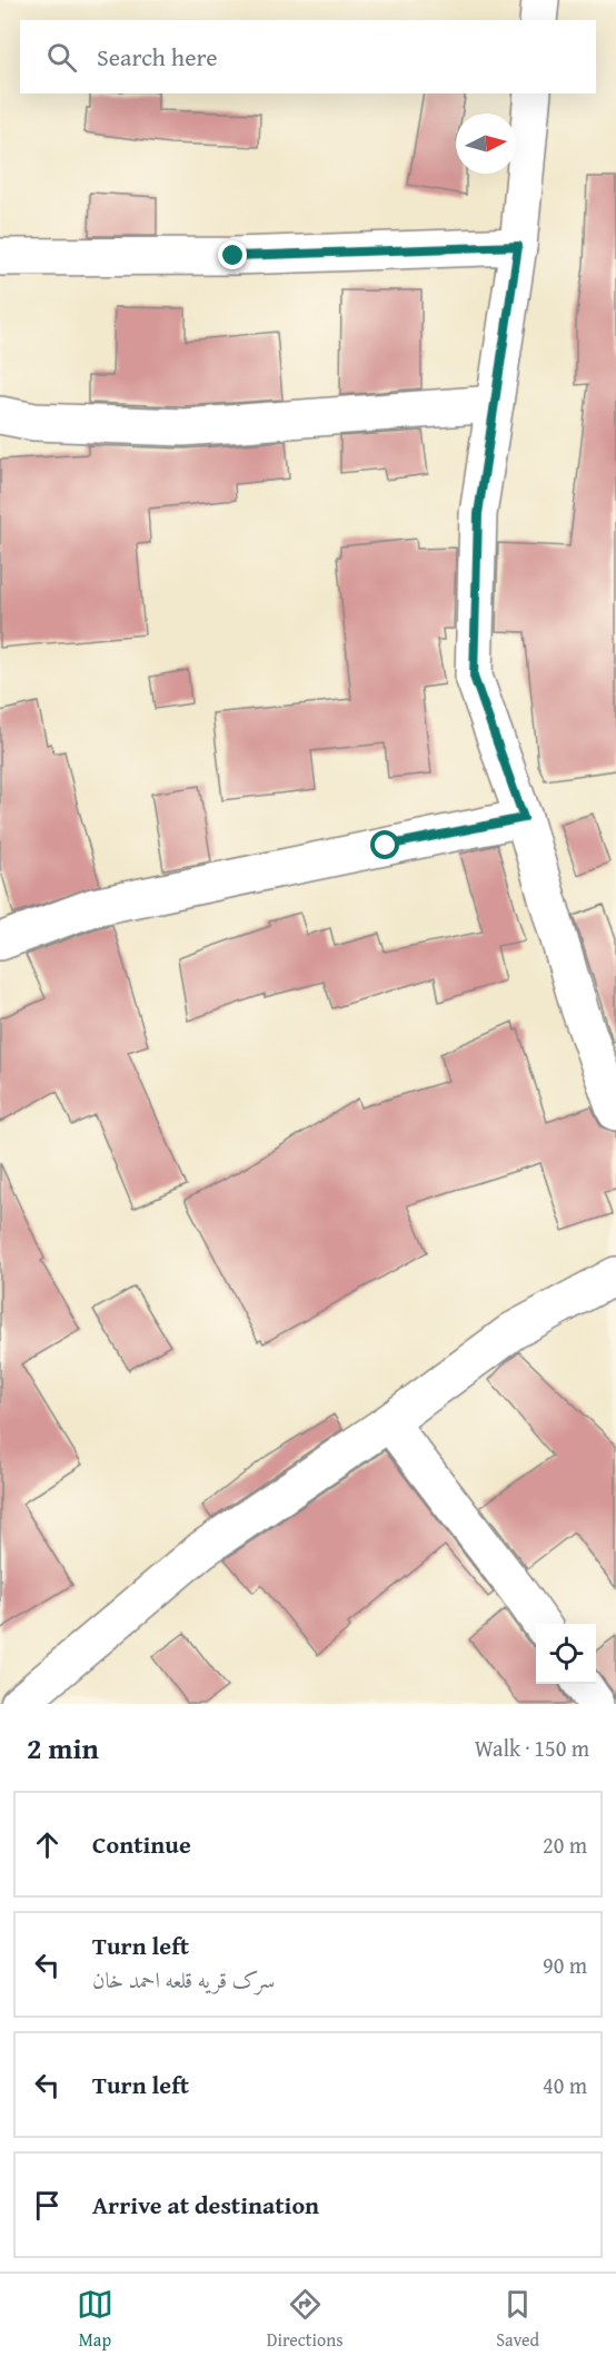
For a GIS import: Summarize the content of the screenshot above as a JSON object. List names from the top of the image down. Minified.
{"north":"right","page":{"search":"Search here","heading":["2 min","Walk · 150 m"],"list":[["Continue","20 m"],["Turn left","سرک قریه قلعه احمد خان","90 m"],["Turn left","40 m"],"Arrive at destination"],"nav":["Map","Directions","Saved"]}}
